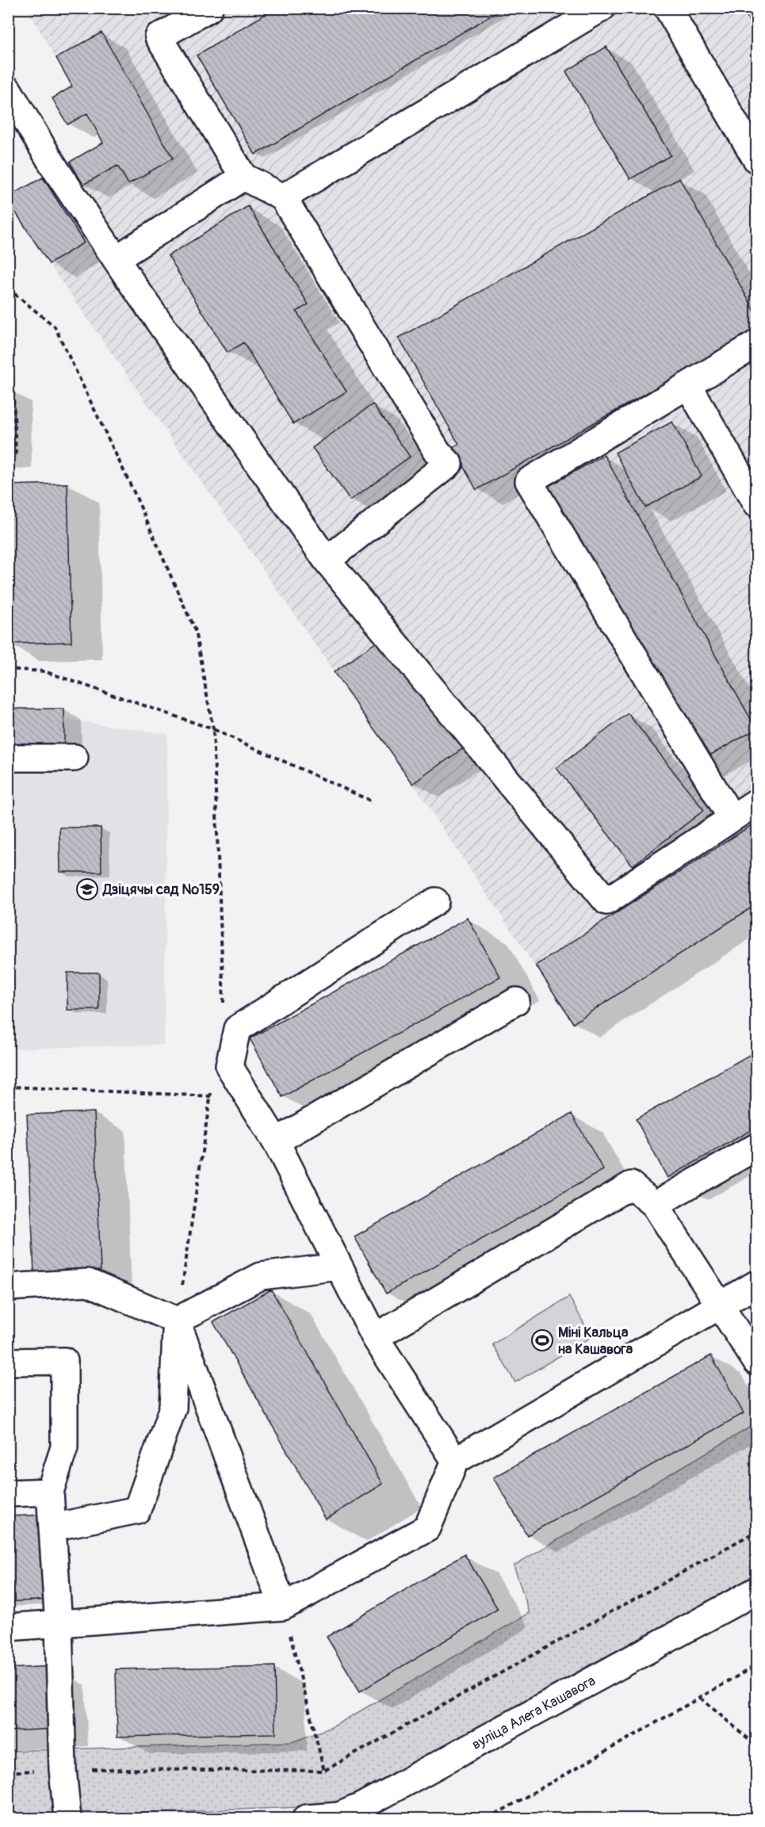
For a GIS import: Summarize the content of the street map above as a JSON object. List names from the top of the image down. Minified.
{"streets":{"main road":["вуліца Алега Кашавога"]},"places":{"school or university":["Дзіцячы сад №159"],"sports":["Міні Кальца на Кашавога"]}}
